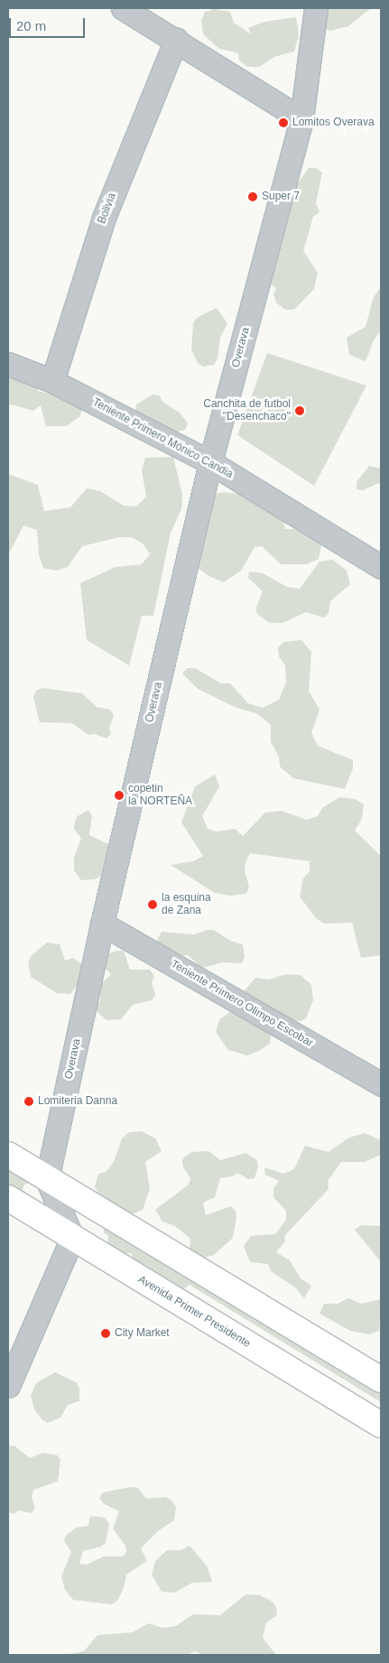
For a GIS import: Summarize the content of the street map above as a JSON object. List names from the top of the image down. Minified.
{"streets":{"main road":["Avenida Primer Presidente"],"street":["Bolivia","Overava","Teniente Primero Mónico Candia","Teniente Primero Olimpo Escobar"]},"crossings":[["Bolivia","Teniente Primero Mónico Candia"],["Overava","Teniente Primero Mónico Candia"],["Overava","Teniente Primero Olimpo Escobar"]],"places":["Lomitos Overava","Super 7","Canchita de futbol \"Desenchaco\"","copetin la NORTEÑA","la esquina de Zana","Lomiteria Danna","City Market"],"scale_bar":"20 m"}
